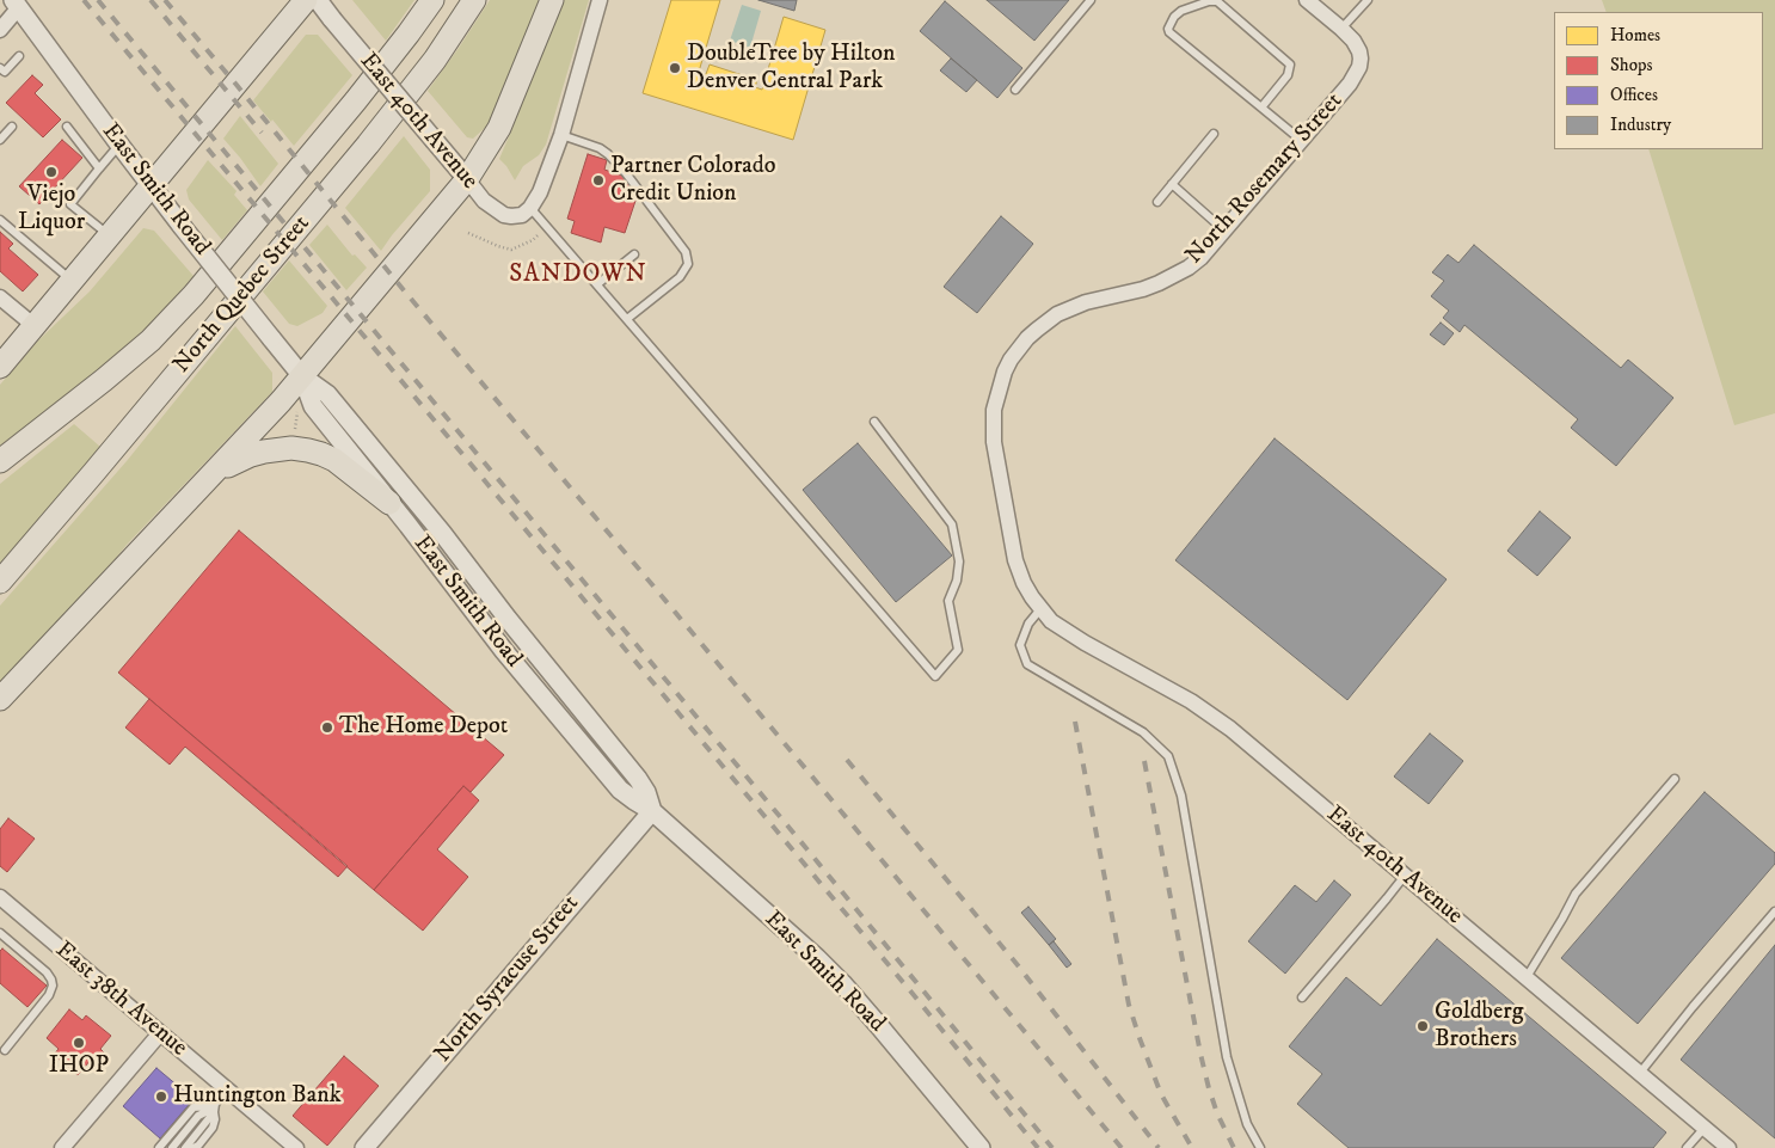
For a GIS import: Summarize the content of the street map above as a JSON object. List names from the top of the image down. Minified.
{"streets":{"main road":["North Quebec Street"],"street":["East 40th Avenue","North Rosemary Street","East Smith Road","North Syracuse Street","East 38th Avenue"]},"crossings":[["East 40th Avenue","North Rosemary Street"],["East Smith Road","North Syracuse Street"]],"districts":["SANDOWN"],"places":["DoubleTree by Hilton Denver Central Park","Viejo Liquor","Partner Colorado Credit Union","The Home Depot","Goldberg Brothers","IHOP","Huntington Bank"],"legend":["Homes","Shops","Offices","Industry"]}
